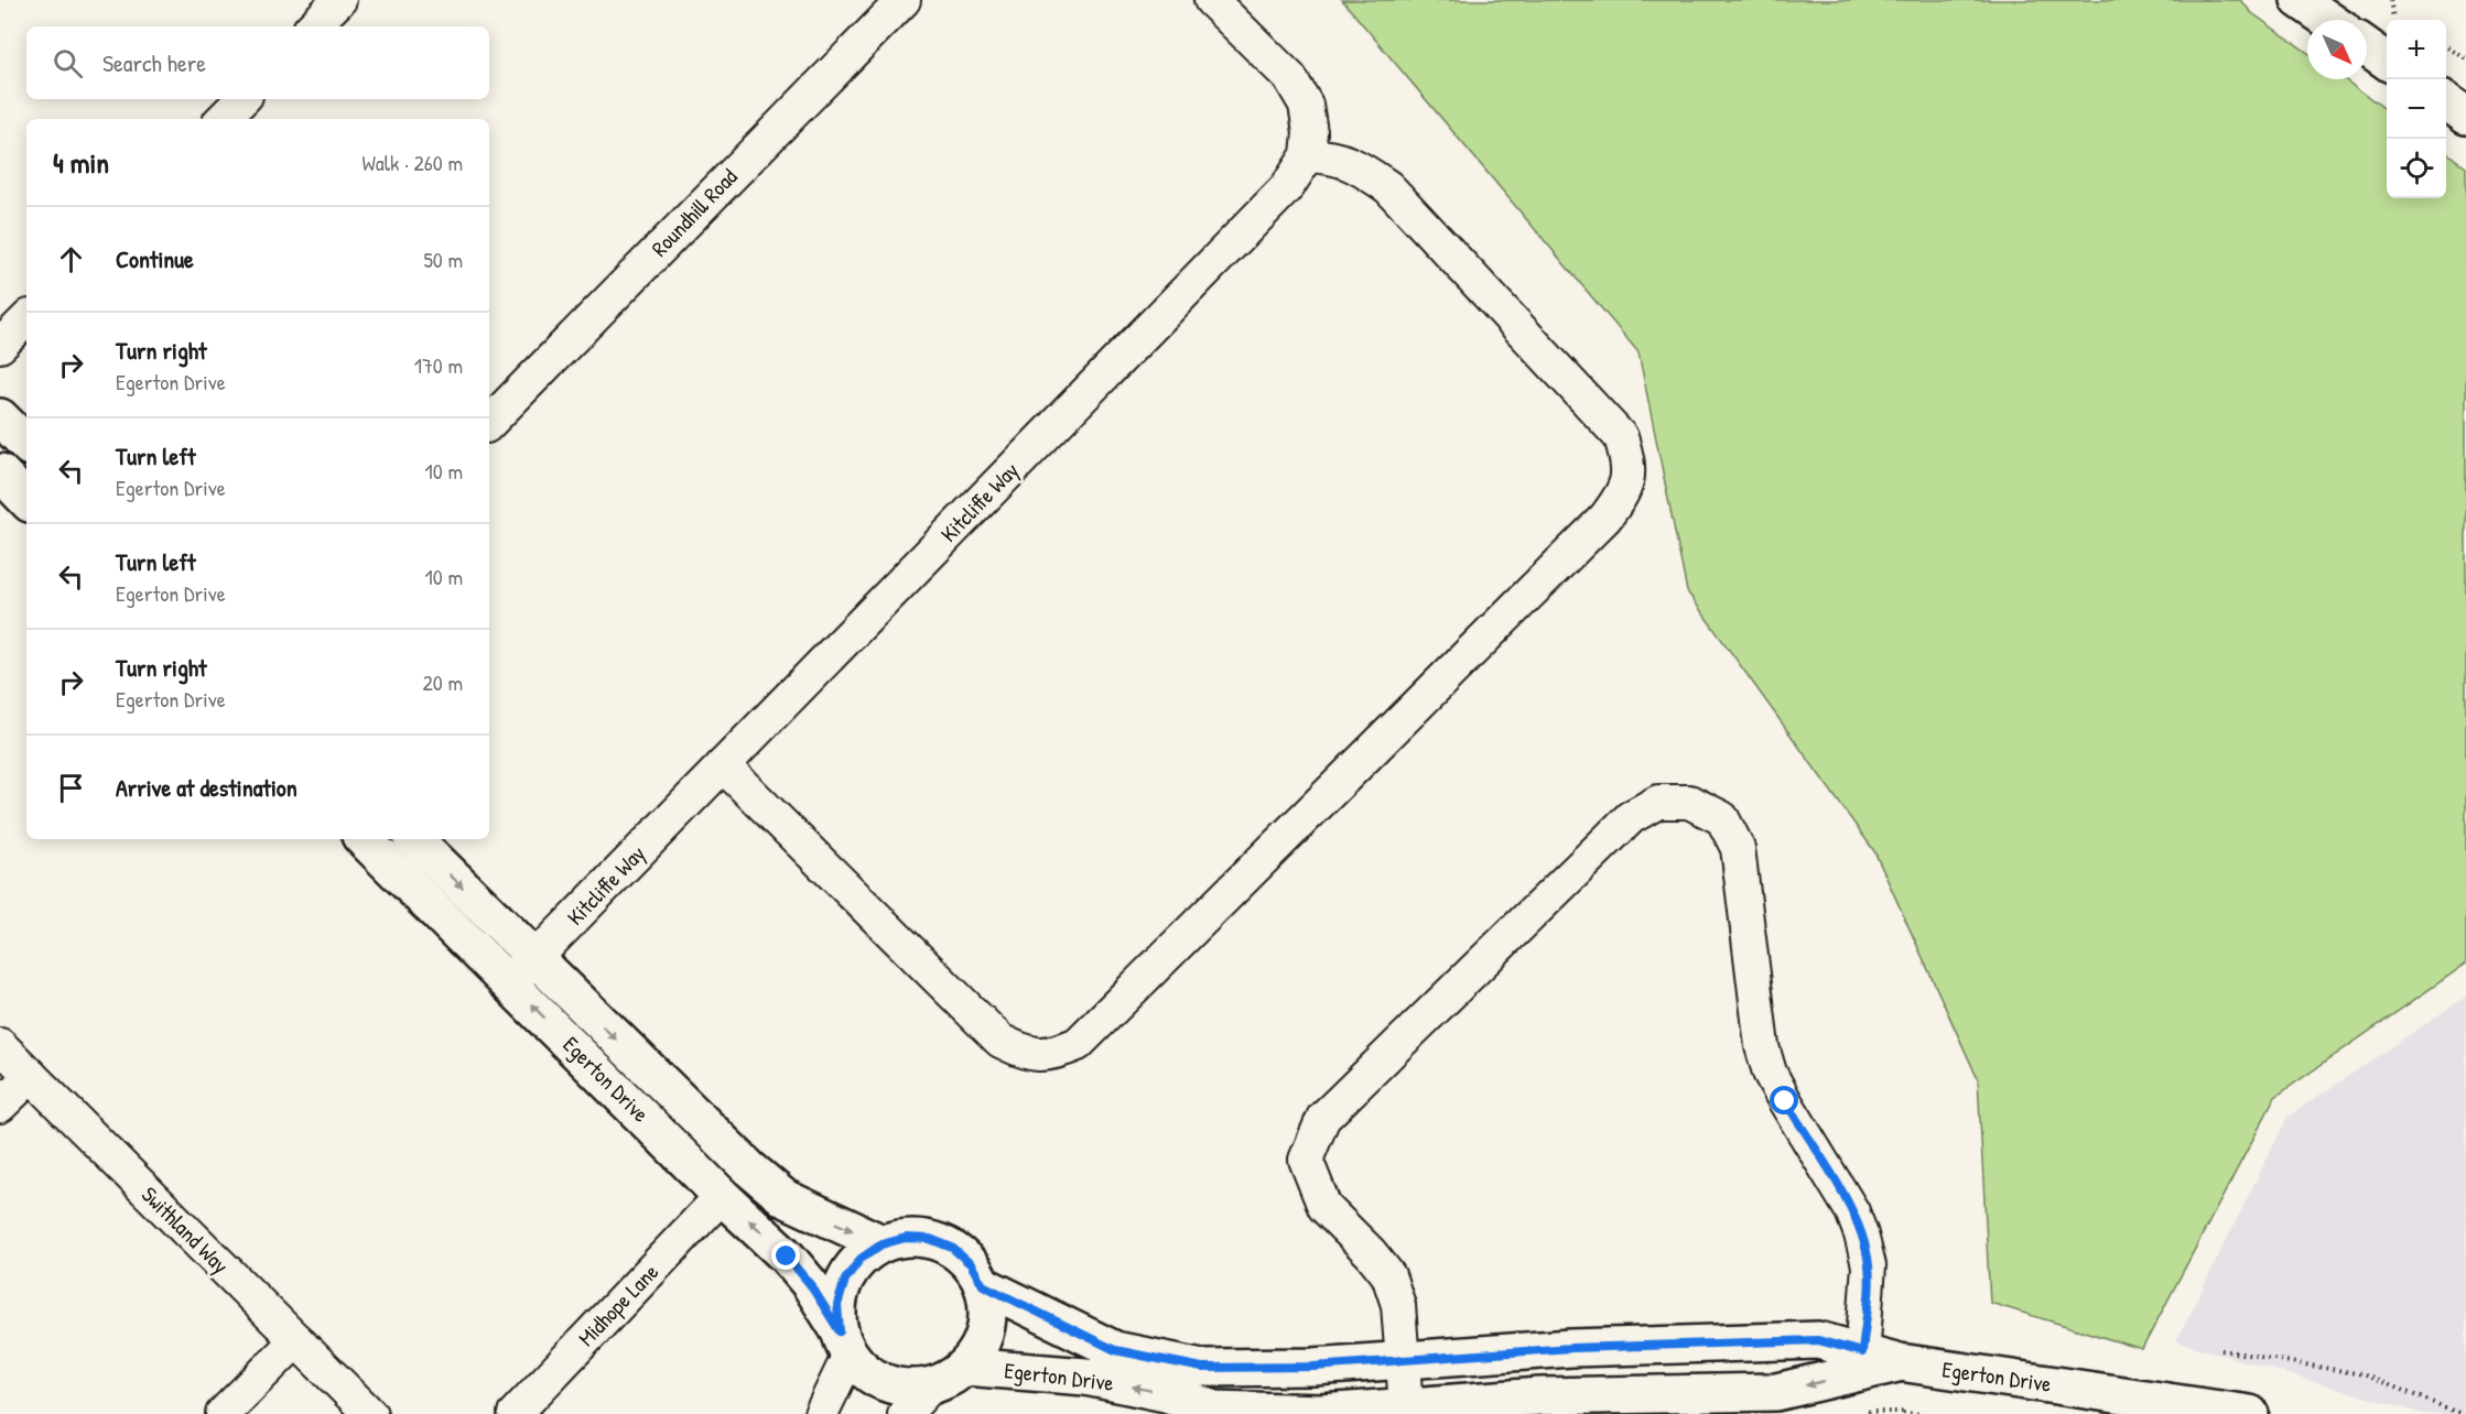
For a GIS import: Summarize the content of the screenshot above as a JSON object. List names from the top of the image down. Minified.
{"streets":{"street":["Roundhill Road","Kitcliffe Way","Egerton Drive","Swithland Way","Midhope Lane"]},"crossings":[["Kitcliffe Way","Egerton Drive"],["Egerton Drive","Midhope Lane"]],"north":"bottom right","page":{"map_buttons":["+","−"],"search":"Search here","heading":["4 min","Walk · 260 m"],"list":[["Continue","50 m"],["Turn right","Egerton Drive","170 m"],["Turn left","Egerton Drive","10 m"],["Turn left","Egerton Drive","10 m"],["Turn right","Egerton Drive","20 m"],"Arrive at destination"]}}
